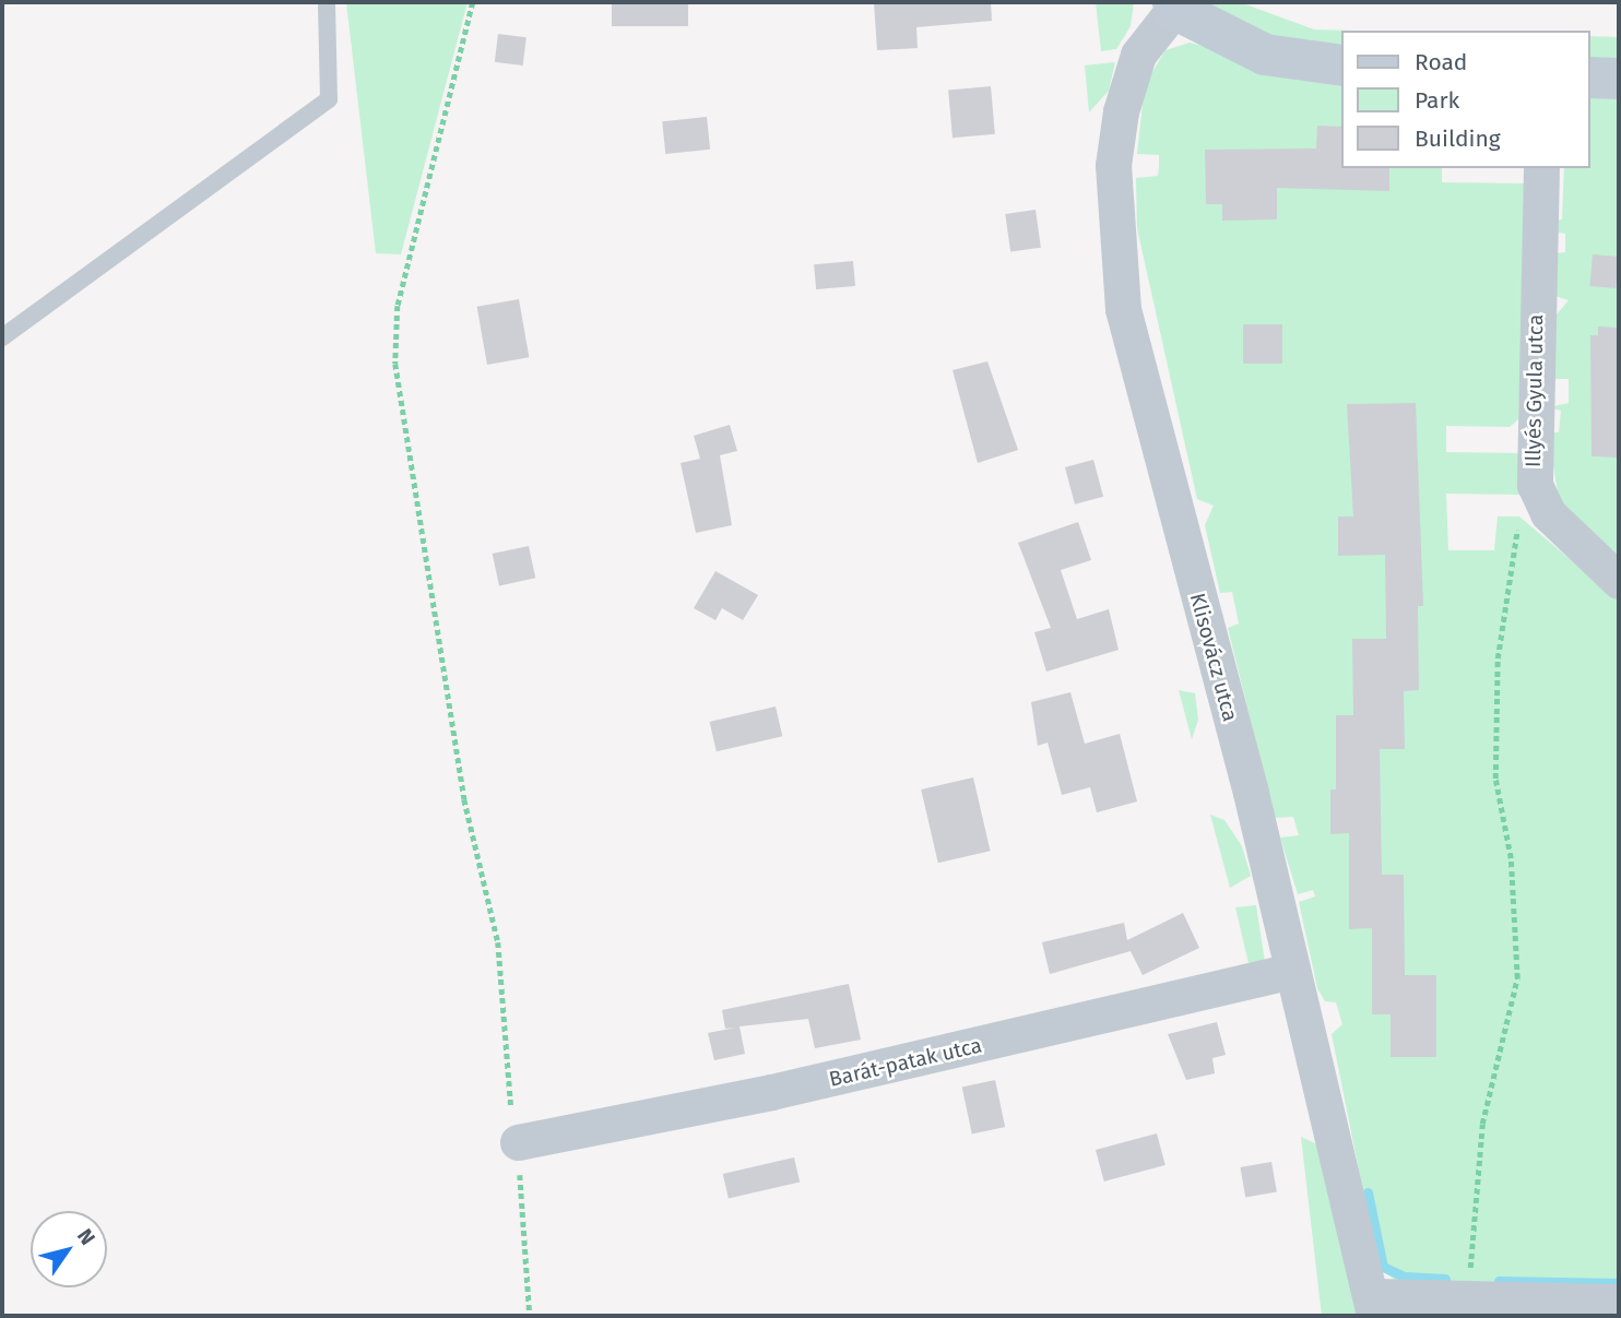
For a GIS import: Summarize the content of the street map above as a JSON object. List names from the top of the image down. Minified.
{"streets":{"street":["Illyés Gyula utca","Klisovácz utca","Barát-patak utca"]},"crossings":[["Klisovácz utca","Barát-patak utca"]],"legend":["Road","Park","Building"],"north":"top right"}
